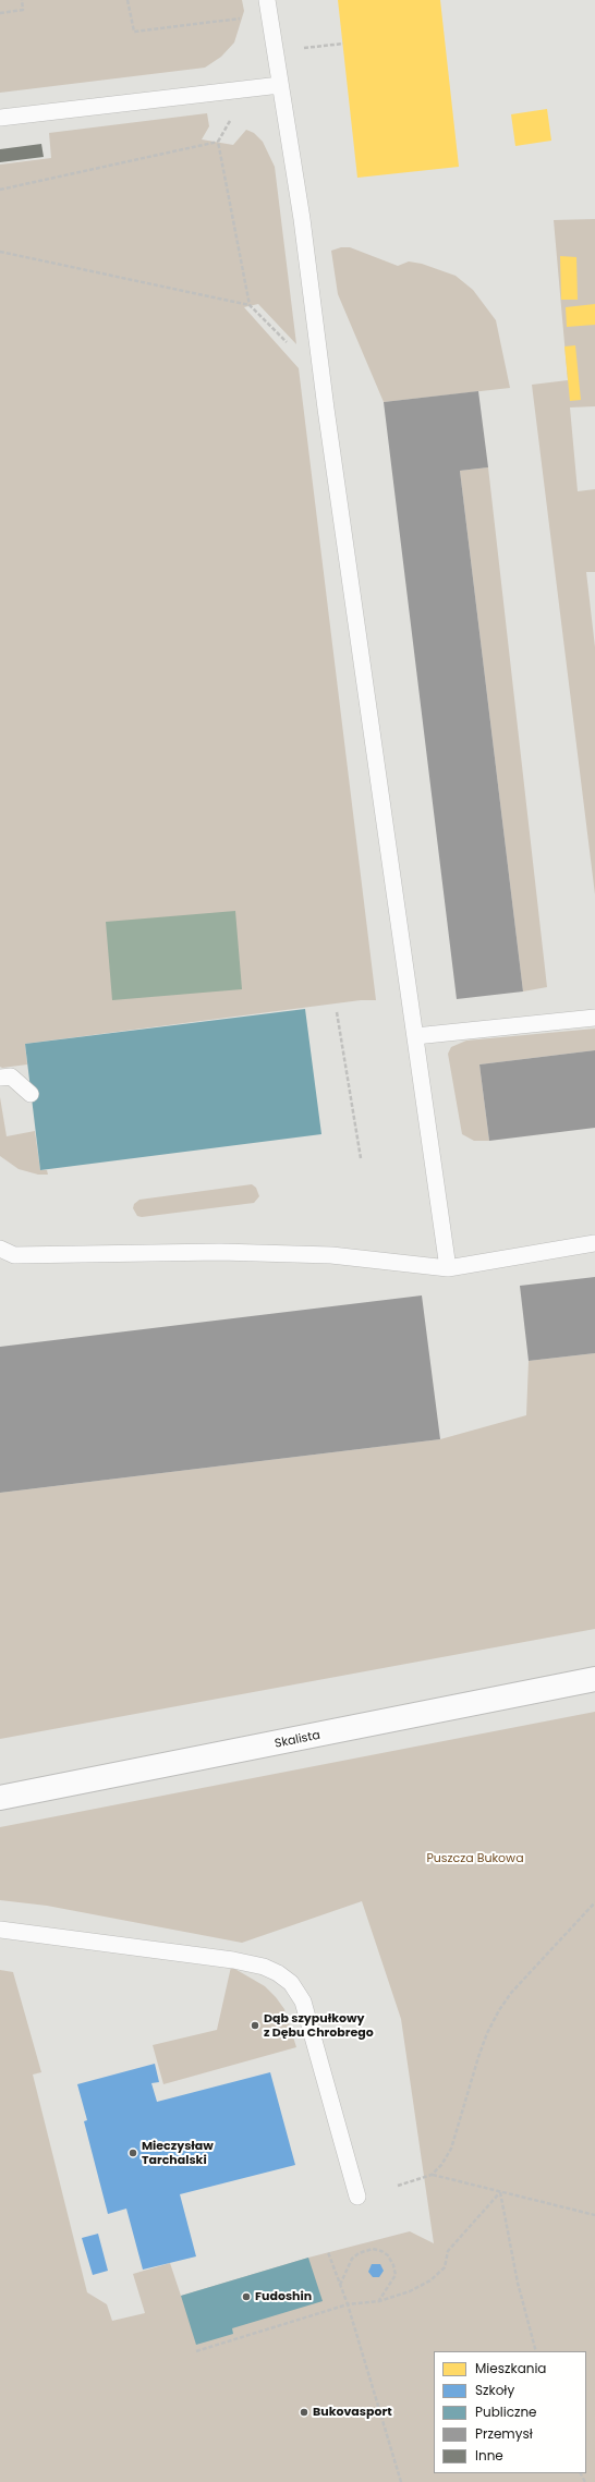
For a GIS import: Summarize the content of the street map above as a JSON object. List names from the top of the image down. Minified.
{"streets":{"street":["Skalista"]},"parks":["Puszcza Bukowa"],"places":["Dąb szypułkowy z Dębu Chrobrego","Mieczysław Tarchalski","Fudoshin","Bukovasport"],"legend":["Mieszkania","Szkoły","Publiczne","Przemysł","Inne"]}
